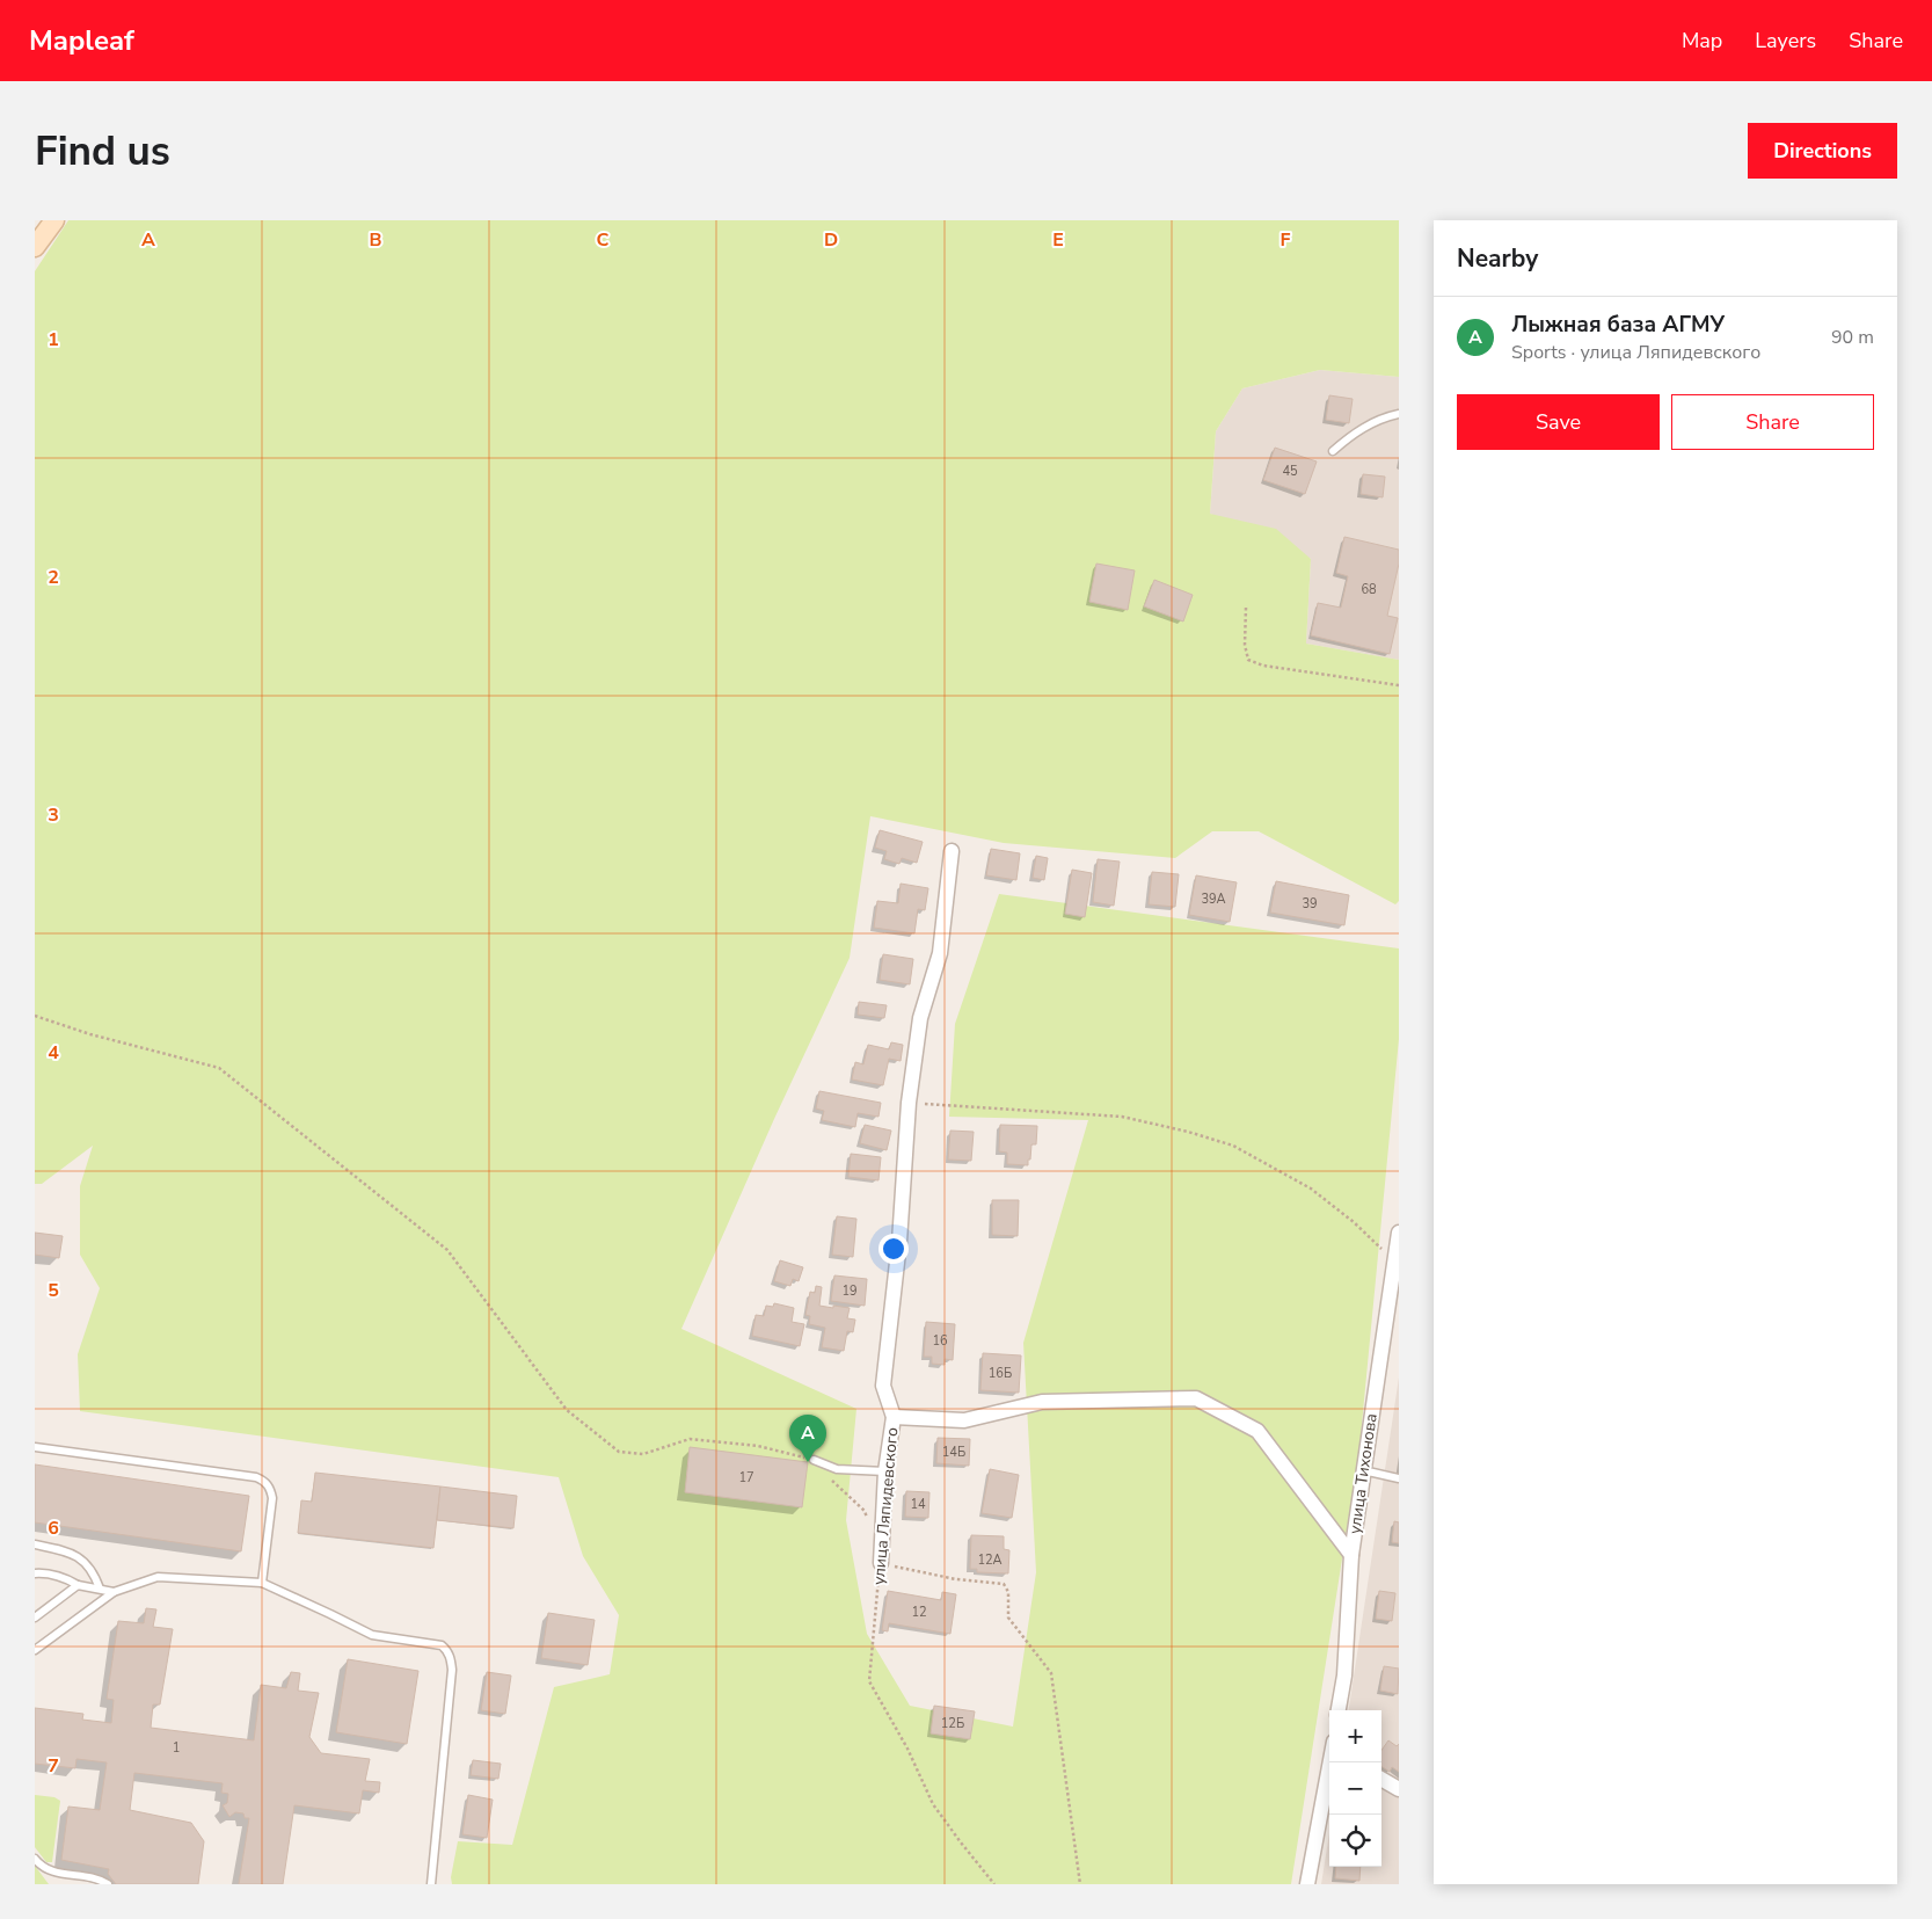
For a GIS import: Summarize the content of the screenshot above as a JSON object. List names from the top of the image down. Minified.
{"streets":{"street":["улица Тихонова","улица Ляпидевского"]},"house_numbers":["45","68","39А","39","19","16","16Б","14Б","17","14","12А","12","12Б","1"],"page":{"header":"Mapleaf","nav":["Map","Layers","Share"],"buttons":["Directions",["Save","Share"]],"title":"Find us","heading":"Nearby","list":[{"mark":"A","name":"Лыжная база АГМУ","note":"Sports · улица Ляпидевского","value":"90 m"}],"pins":"A","map_buttons":["+","−"]},"grid":{"columns":["A","B","C","D","E","F"],"rows":["1","2","3","4","5","6","7"]}}
